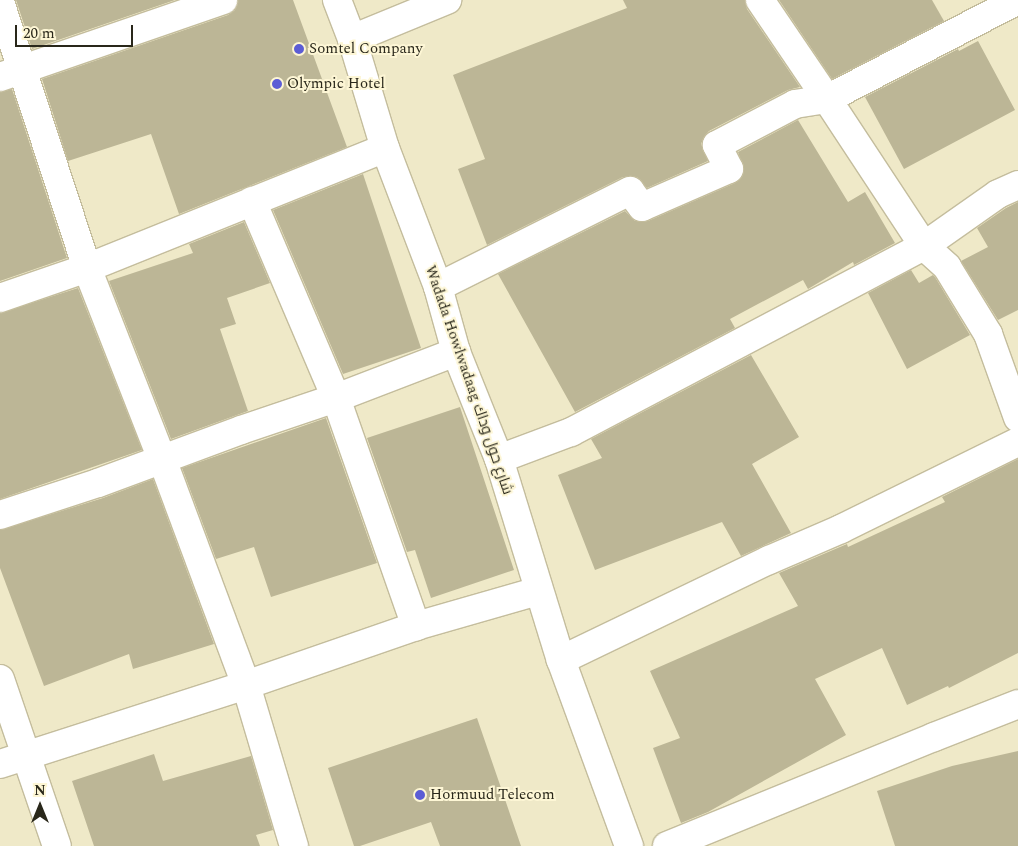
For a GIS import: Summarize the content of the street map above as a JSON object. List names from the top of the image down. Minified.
{"streets":{"street":["Wadada Howlwadaag شارع حول وداك"]},"places":["Somtel Company","Olympic Hotel","Hormuud Telecom"],"scale_bar":"20 m","north":"top"}
